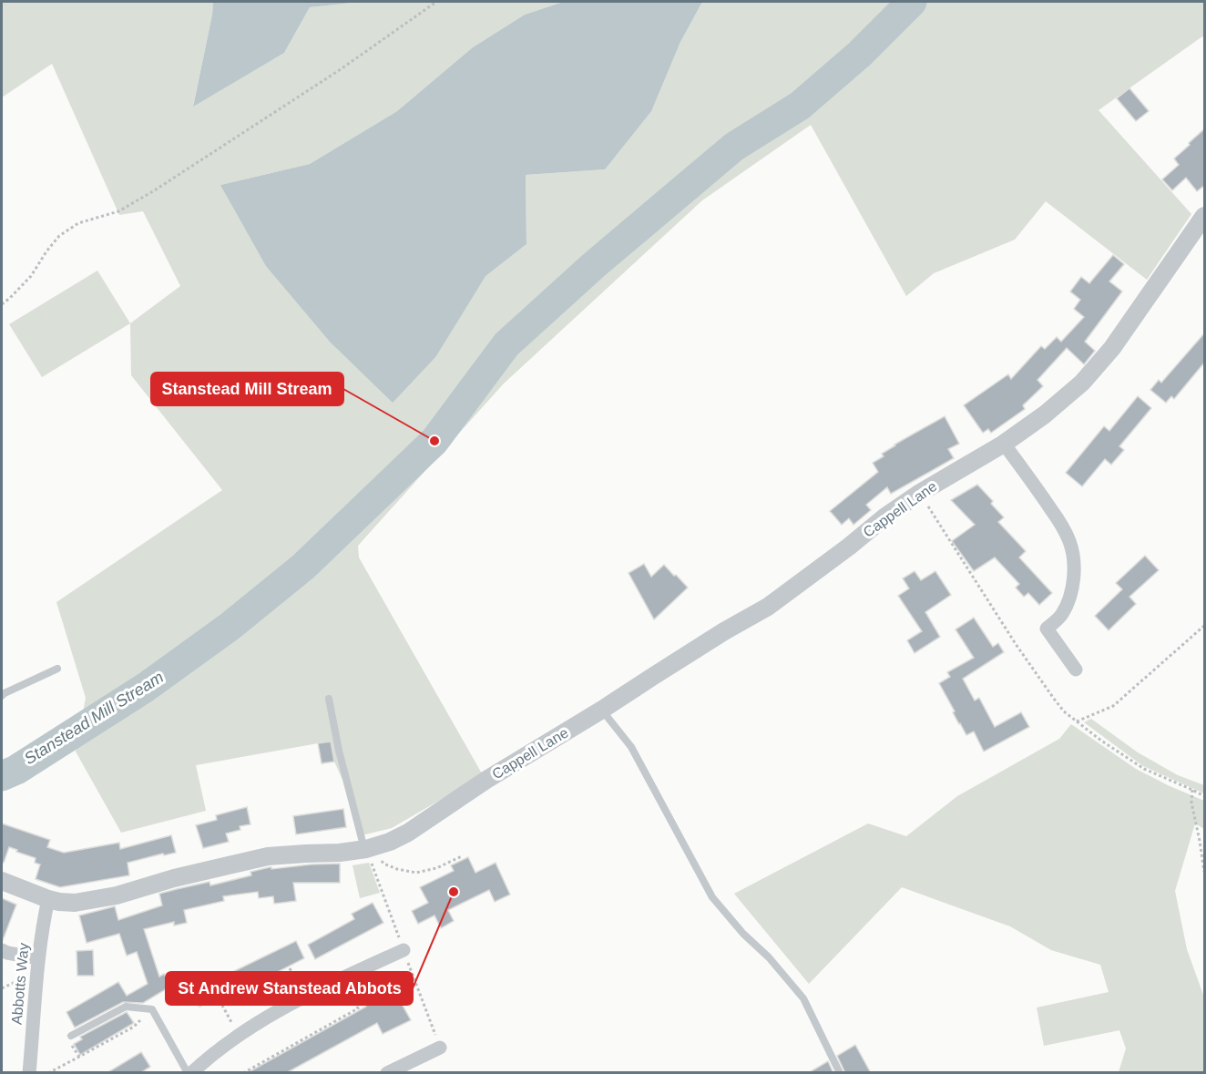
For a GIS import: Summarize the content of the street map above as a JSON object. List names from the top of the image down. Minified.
{"streets":{"street":["Cappell Lane","Abbotts Way"]},"crossings":[["Cappell Lane","Abbotts Way"]],"water":["Stanstead Mill Stream"],"places":["Stanstead Mill Stream","St Andrew Stanstead Abbots"]}
